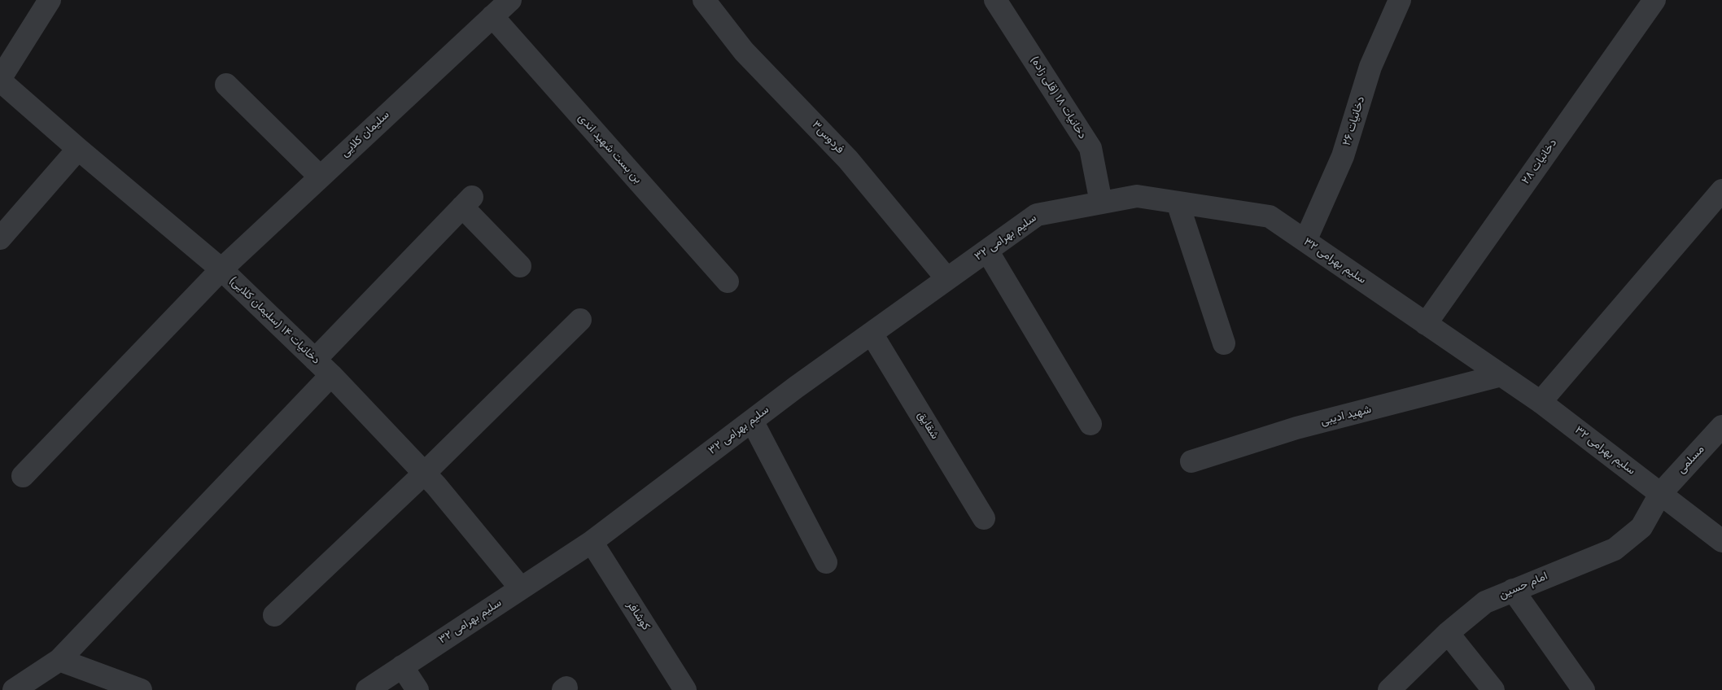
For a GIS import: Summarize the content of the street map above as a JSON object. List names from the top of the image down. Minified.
{"streets":{"street":["دخانیات ۱۸ (قلی زاده)","دخانیات ۲۶","سلیمان کلایی","فردوس۳","بن بست شهید اندی","دخانیات ۲۸","سلیم بهرامی ۳۲","دخانیات ۱۴ (سلیمان کلایی)","شهید ادیبی","شقایق","مسلمی","امام حسین","کوشافر"]},"crossings":[["دخانیات ۱۸ (قلی زاده)","سلیم بهرامی ۳۲"],["دخانیات ۲۶","سلیم بهرامی ۳۲"],["سلیمان کلایی","بن بست شهید اندی"],["سلیمان کلایی","دخانیات ۱۴ (سلیمان کلایی)"],["فردوس۳","سلیم بهرامی ۳۲"],["دخانیات ۲۸","سلیم بهرامی ۳۲"],["سلیم بهرامی ۳۲","دخانیات ۱۴ (سلیمان کلایی)"],["سلیم بهرامی ۳۲","شهید ادیبی"],["سلیم بهرامی ۳۲","شقایق"],["سلیم بهرامی ۳۲","مسلمی"],["سلیم بهرامی ۳۲","امام حسین"],["سلیم بهرامی ۳۲","کوشافر"],["مسلمی","امام حسین"]]}
